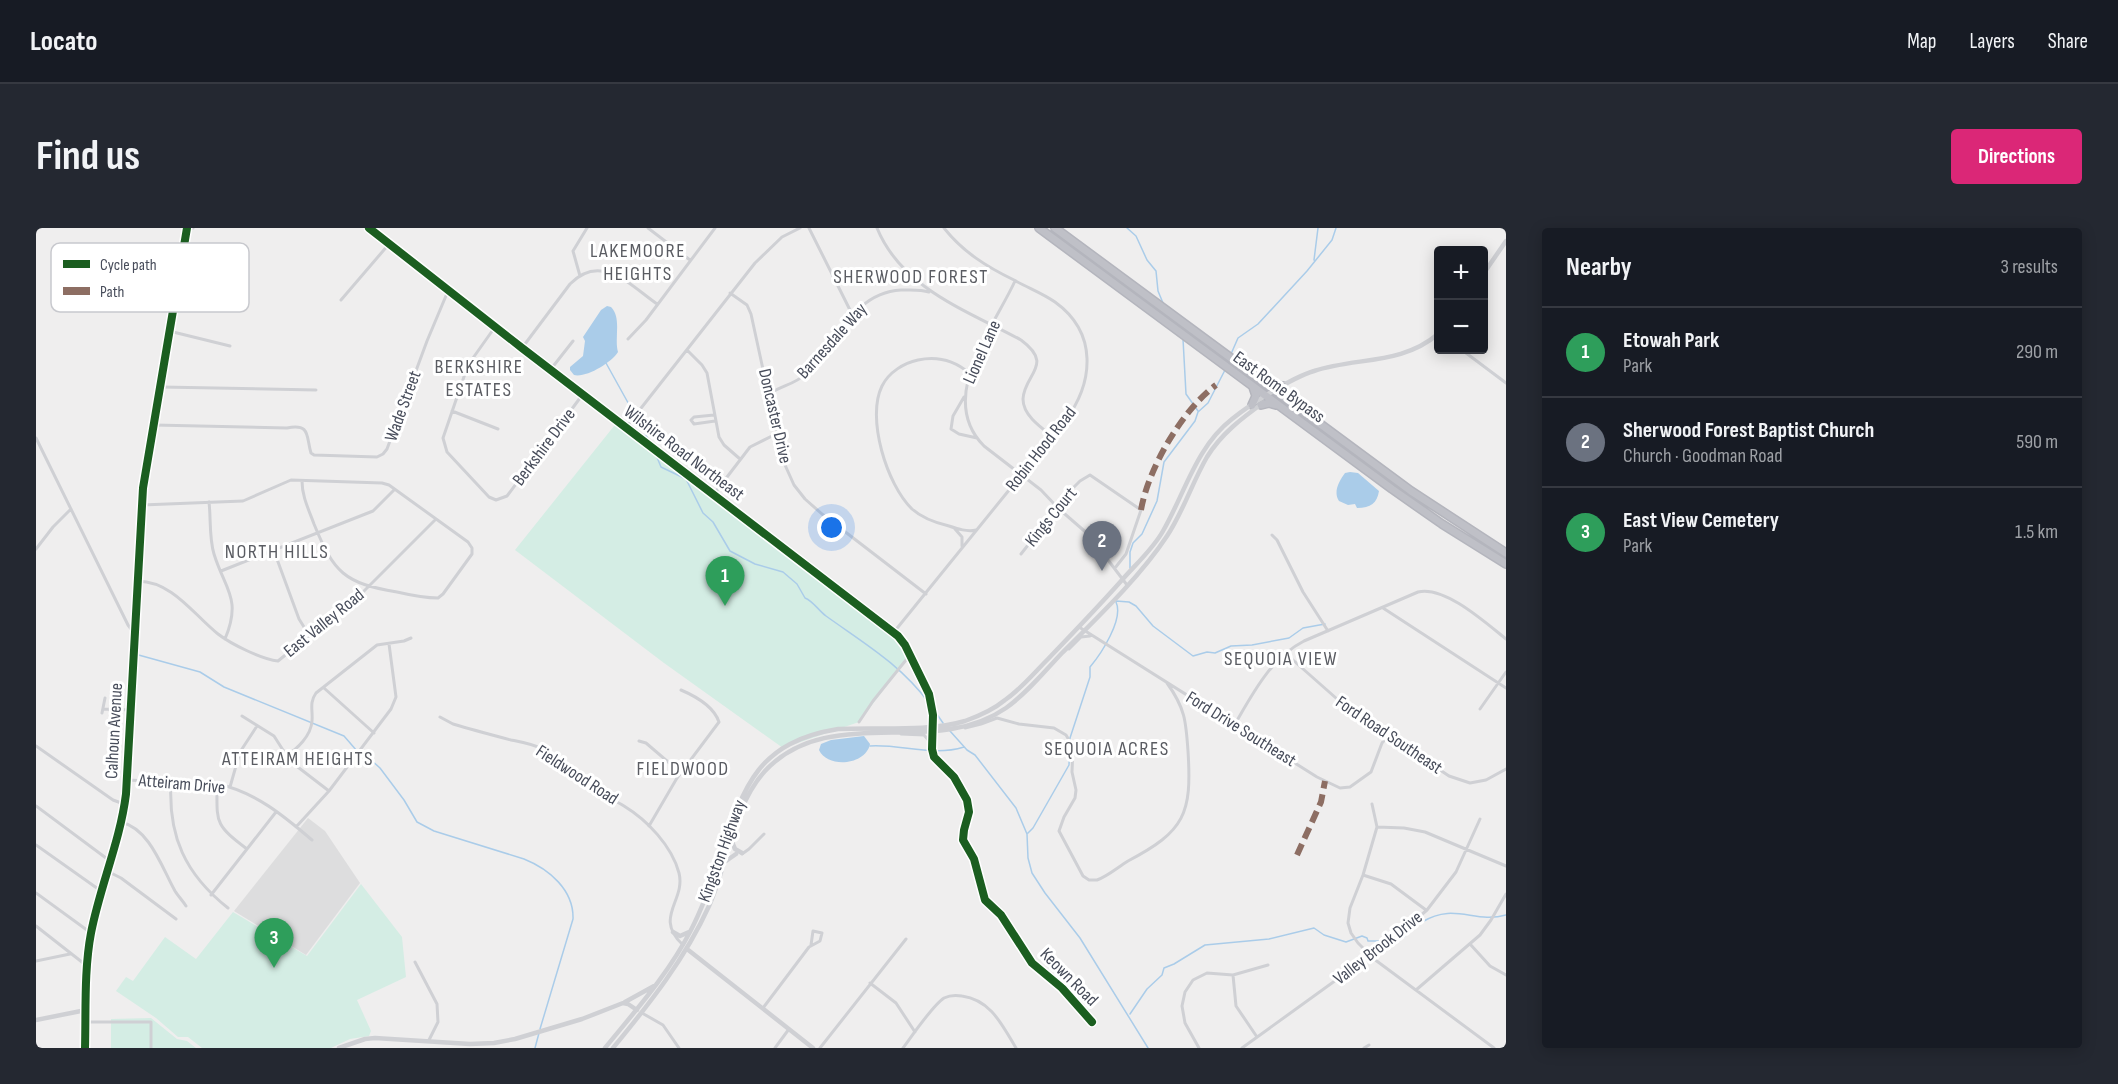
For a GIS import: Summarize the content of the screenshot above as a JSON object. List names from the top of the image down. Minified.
{"streets":{"highway":["East Rome Bypass"],"main road":["Calhoun Avenue","Kingston Highway"],"street":["Barnesdale Way","Lionel Lane","Wade Street","Doncaster Drive","Berkshire Drive","Robin Hood Road","Wilshire Road Northeast","Kings Court","East Valley Road","Ford Drive Southeast","Ford Road Southeast","Fieldwood Road","Atteiram Drive","Valley Brook Drive","Keown Road"]},"crossings":[["Barnesdale Way","Doncaster Drive"],["Lionel Lane","Robin Hood Road"],["Lionel Lane","Kings Court"],["Wade Street","Wilshire Road Northeast"],["Wade Street","Calhoun Avenue"],["Doncaster Drive","Robin Hood Road"],["Berkshire Drive","Wilshire Road Northeast"],["Robin Hood Road","Wilshire Road Northeast"],["Wilshire Road Northeast","Kingston Highway"],["Wilshire Road Northeast","Keown Road"],["East Valley Road","Calhoun Avenue"],["Ford Drive Southeast","Ford Road Southeast"],["Calhoun Avenue","Atteiram Drive"],["Kingston Highway","Keown Road"]],"districts":["LAKEMOORE HEIGHTS","SHERWOOD FOREST","BERKSHIRE ESTATES","NORTH HILLS","SEQUOIA VIEW","SEQUOIA ACRES","ATTEIRAM HEIGHTS","FIELDWOOD"],"legend":["Cycle path","Path"],"page":{"header":"Locato","nav":["Map","Layers","Share"],"buttons":"Directions","title":"Find us","heading":["Nearby","3 results"],"map_buttons":["+","−"],"list":[{"mark":"1","name":"Etowah Park","note":"Park","value":"290 m"},{"mark":"2","name":"Sherwood Forest Baptist Church","note":"Church · Goodman Road","value":"590 m"},{"mark":"3","name":"East View Cemetery","note":"Park","value":"1.5 km"}],"pins":["2","1","3"]}}
